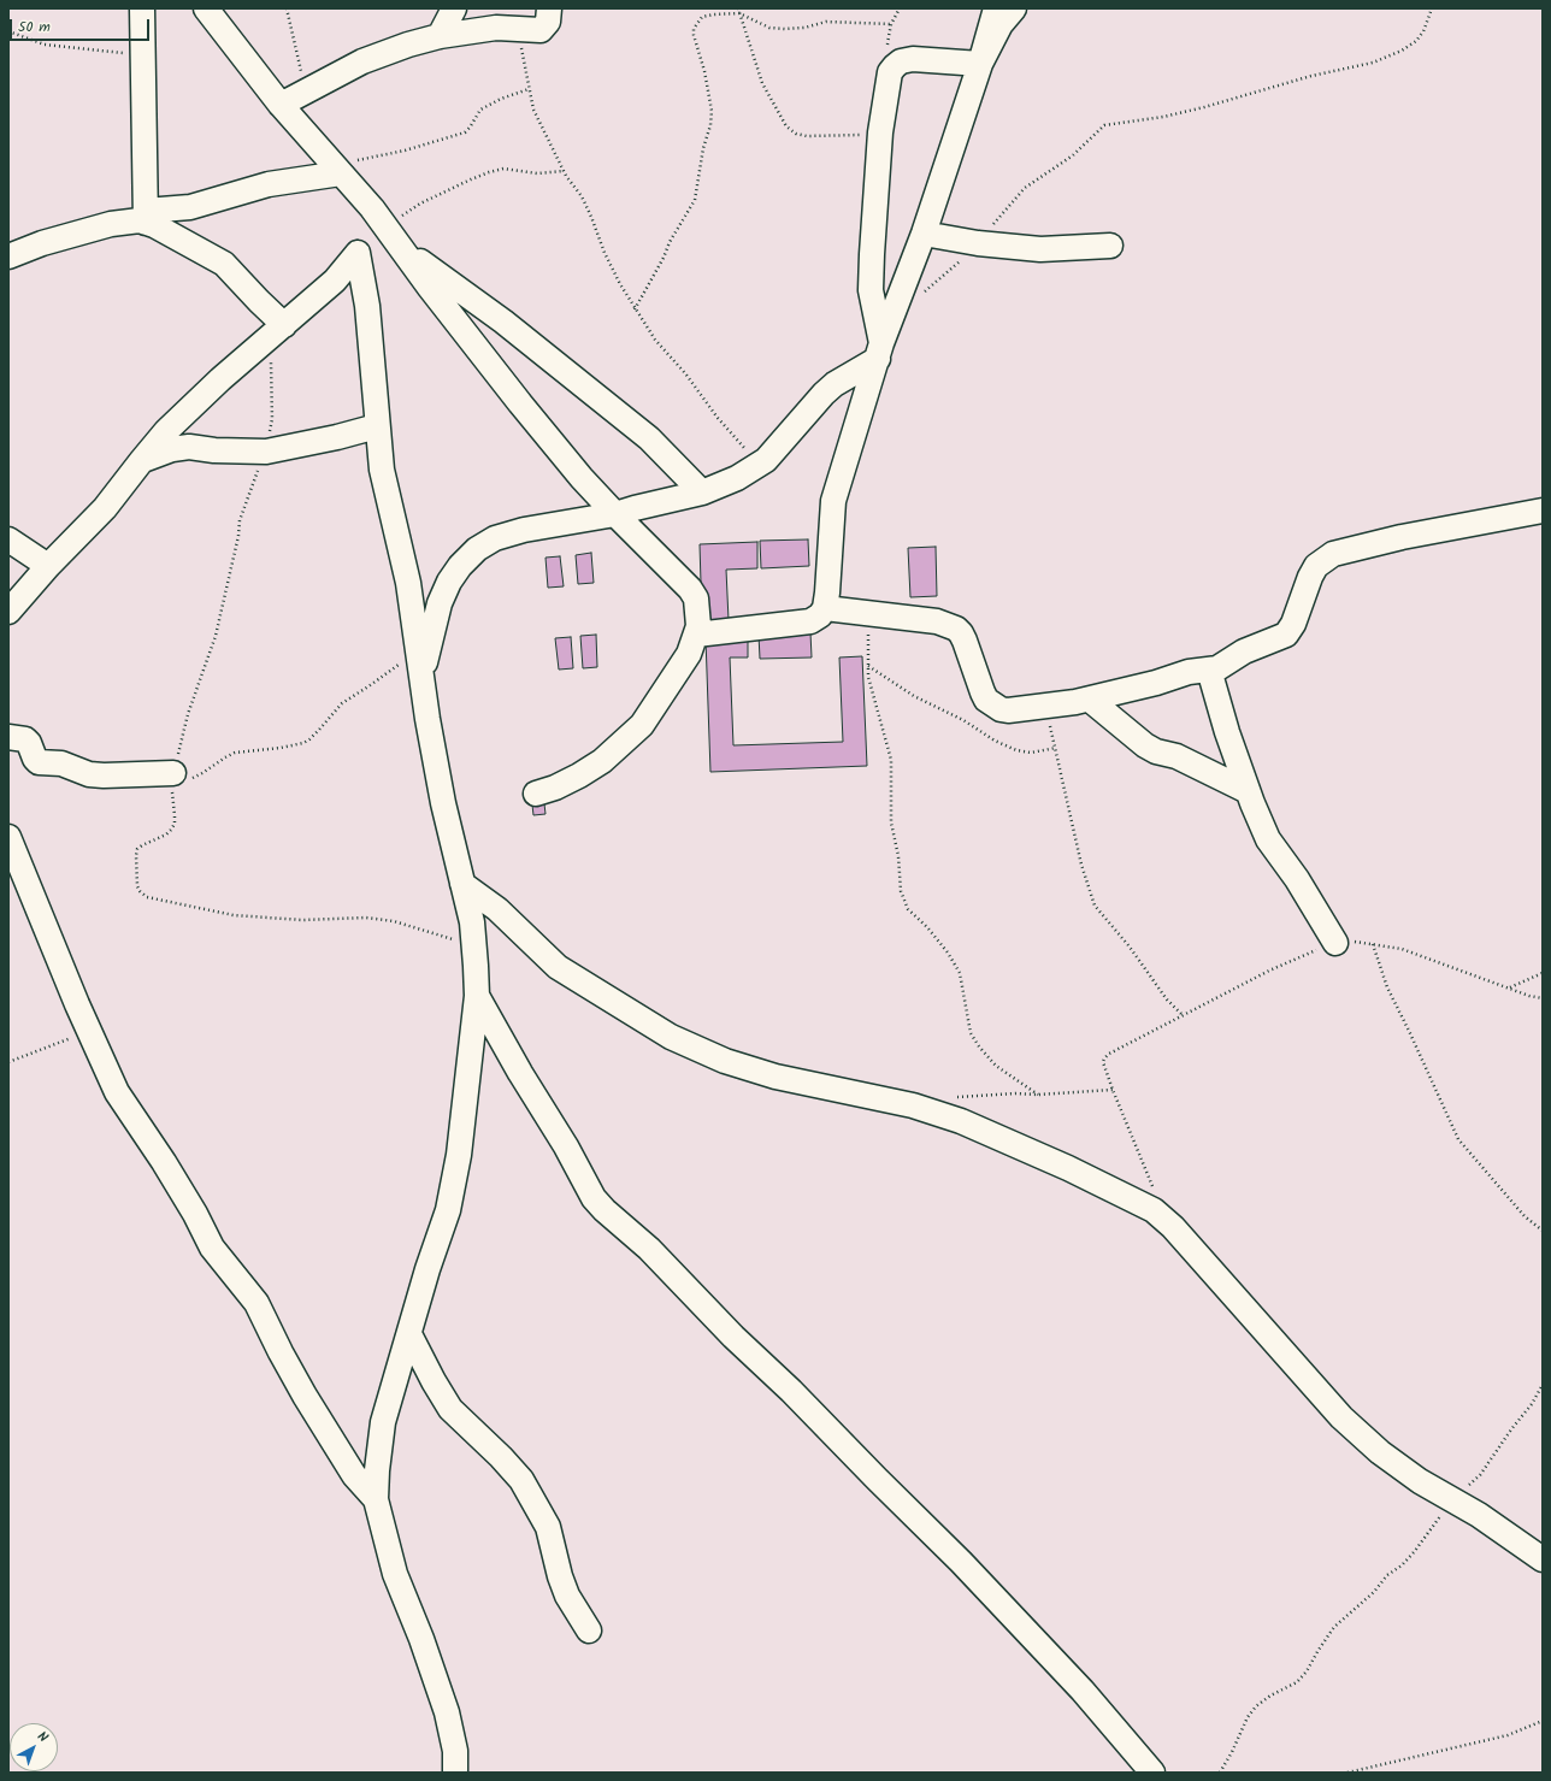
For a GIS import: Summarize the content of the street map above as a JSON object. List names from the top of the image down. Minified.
{"scale_bar":"50 m","north":"top right"}
